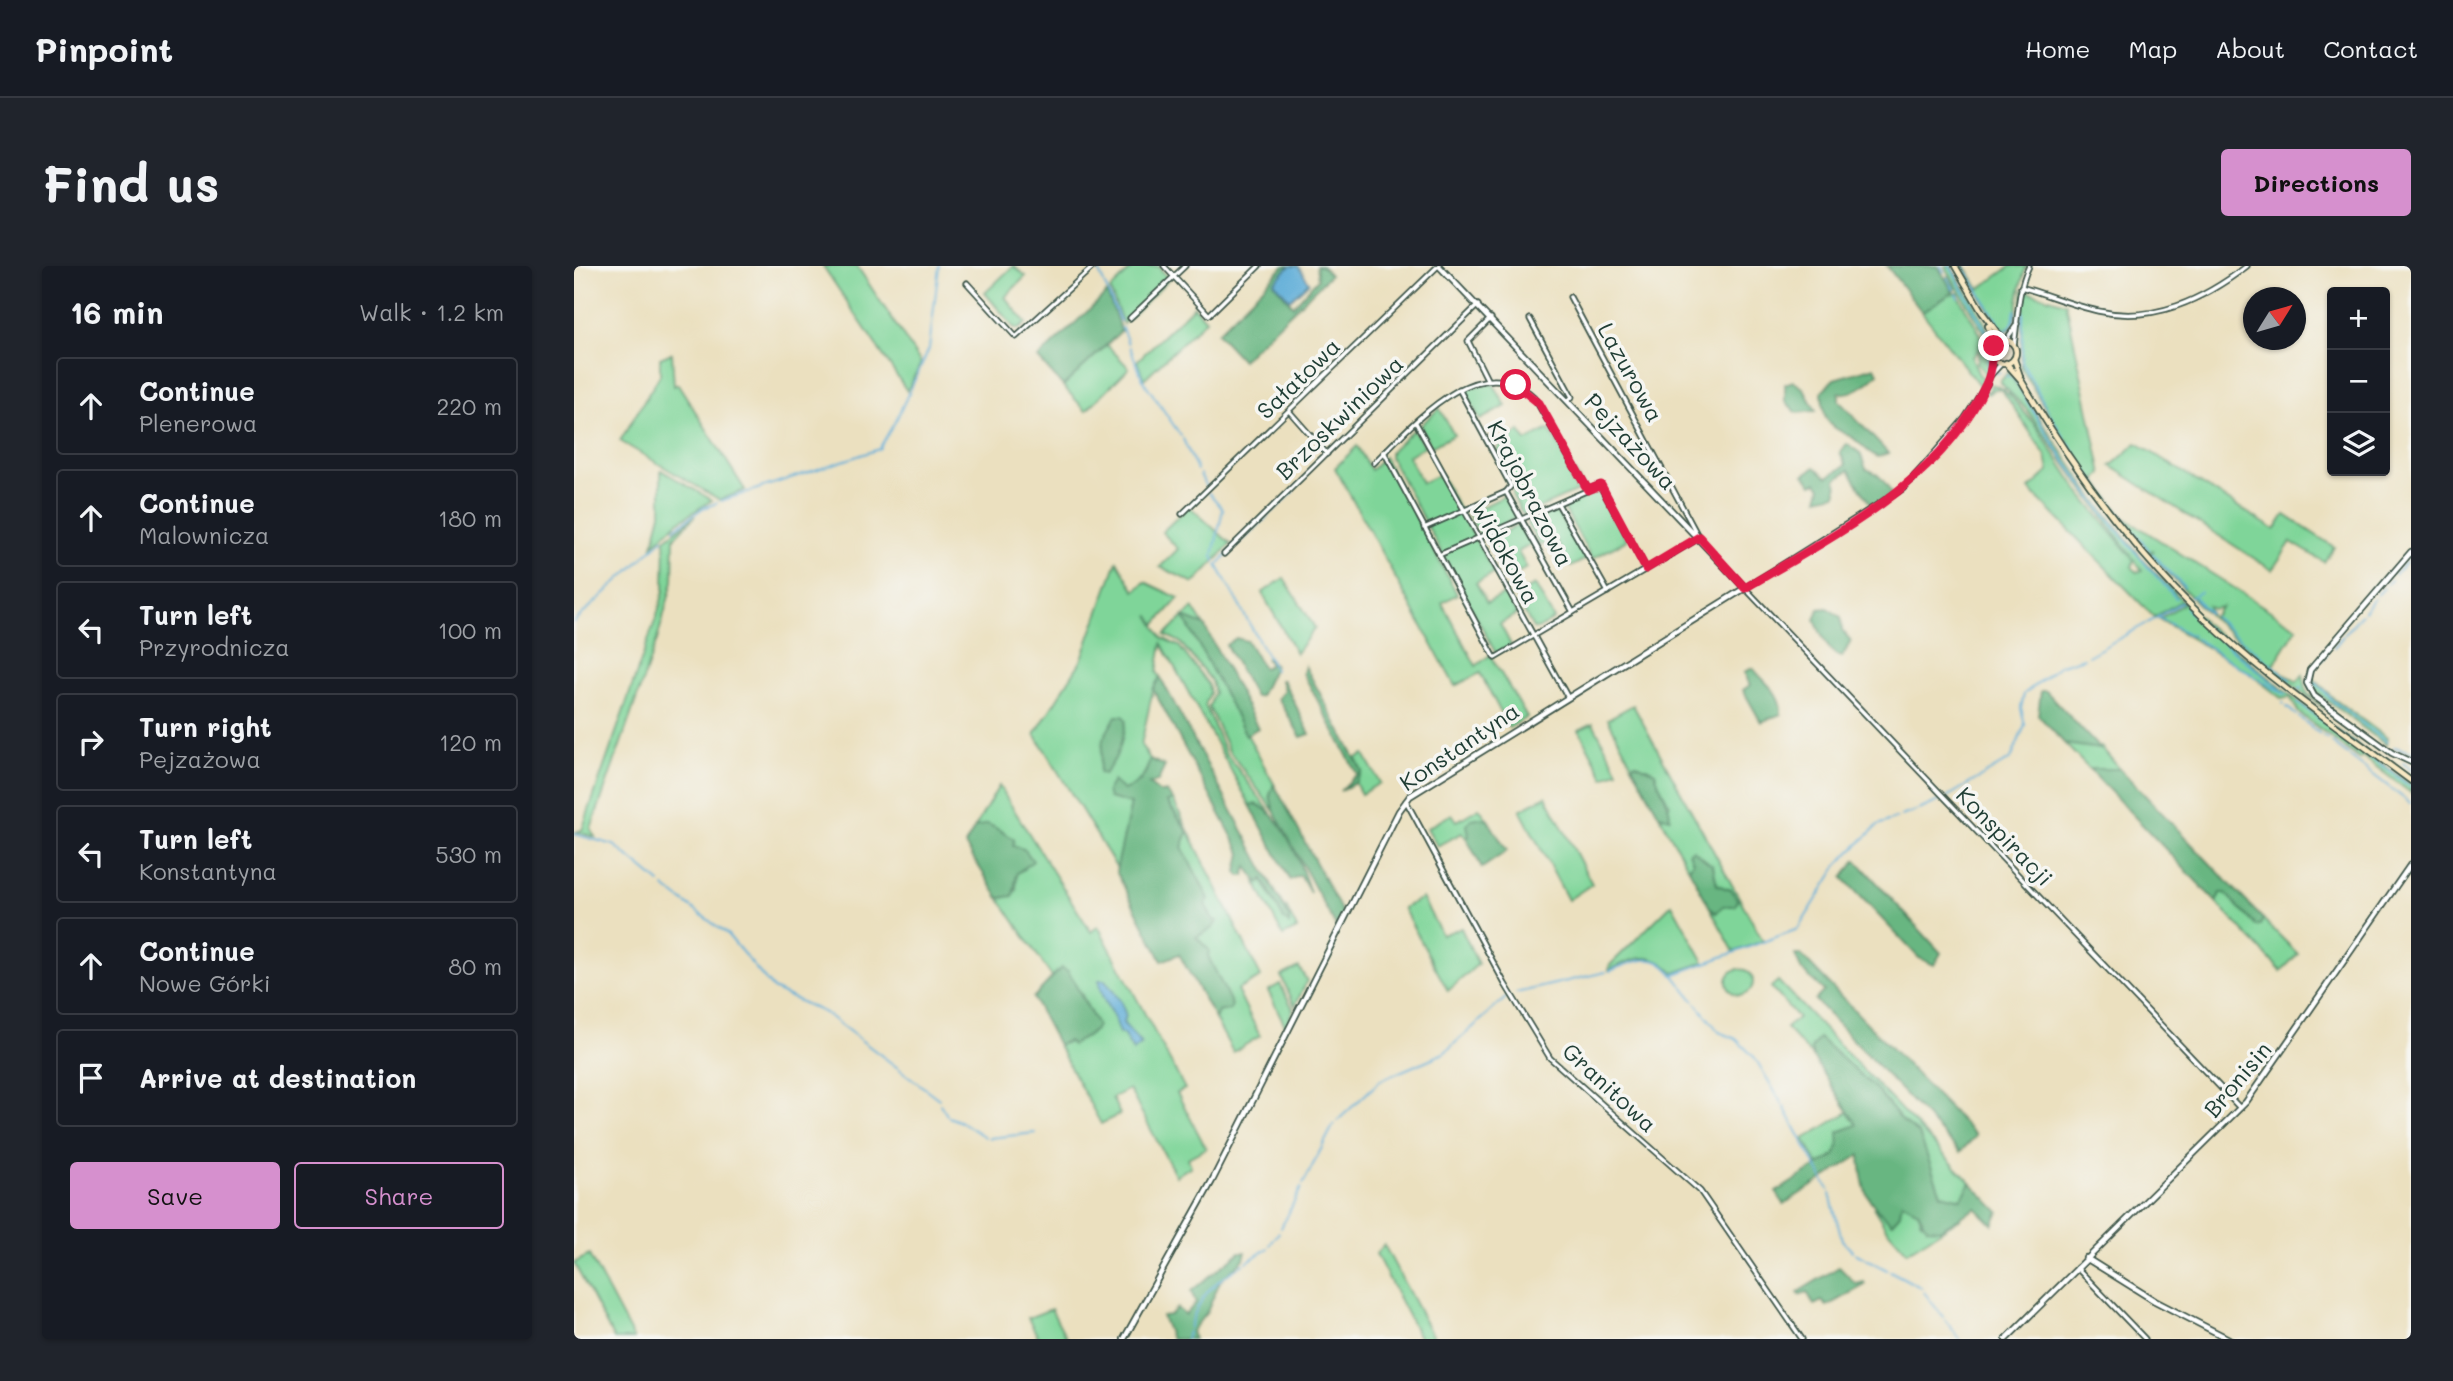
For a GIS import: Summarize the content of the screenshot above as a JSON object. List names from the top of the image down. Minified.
{"streets":{"street":["Lazurowa","Sałatowa","Brzoskwiniowa","Pejzażowa","Krajobrazowa","Widokowa","Konstantyna","Konspiracji","Bronisin","Granitowa"]},"crossings":[["Lazurowa","Pejzażowa"],["Sałatowa","Pejzażowa"],["Brzoskwiniowa","Pejzażowa"],["Pejzażowa","Konstantyna"],["Pejzażowa","Konspiracji"],["Widokowa","Konstantyna"],["Konstantyna","Konspiracji"],["Konstantyna","Granitowa"],["Konspiracji","Bronisin"]],"north":"top right","page":{"header":"Pinpoint","nav":["Home","Map","About","Contact"],"buttons":["Directions",["Save","Share"]],"title":"Find us","heading":["16 min","Walk · 1.2 km"],"map_buttons":["+","−"],"list":[["Continue","Plenerowa","220 m"],["Continue","Malownicza","180 m"],["Turn left","Przyrodnicza","100 m"],["Turn right","Pejzażowa","120 m"],["Turn left","Konstantyna","530 m"],["Continue","Nowe Górki","80 m"],"Arrive at destination"]}}
